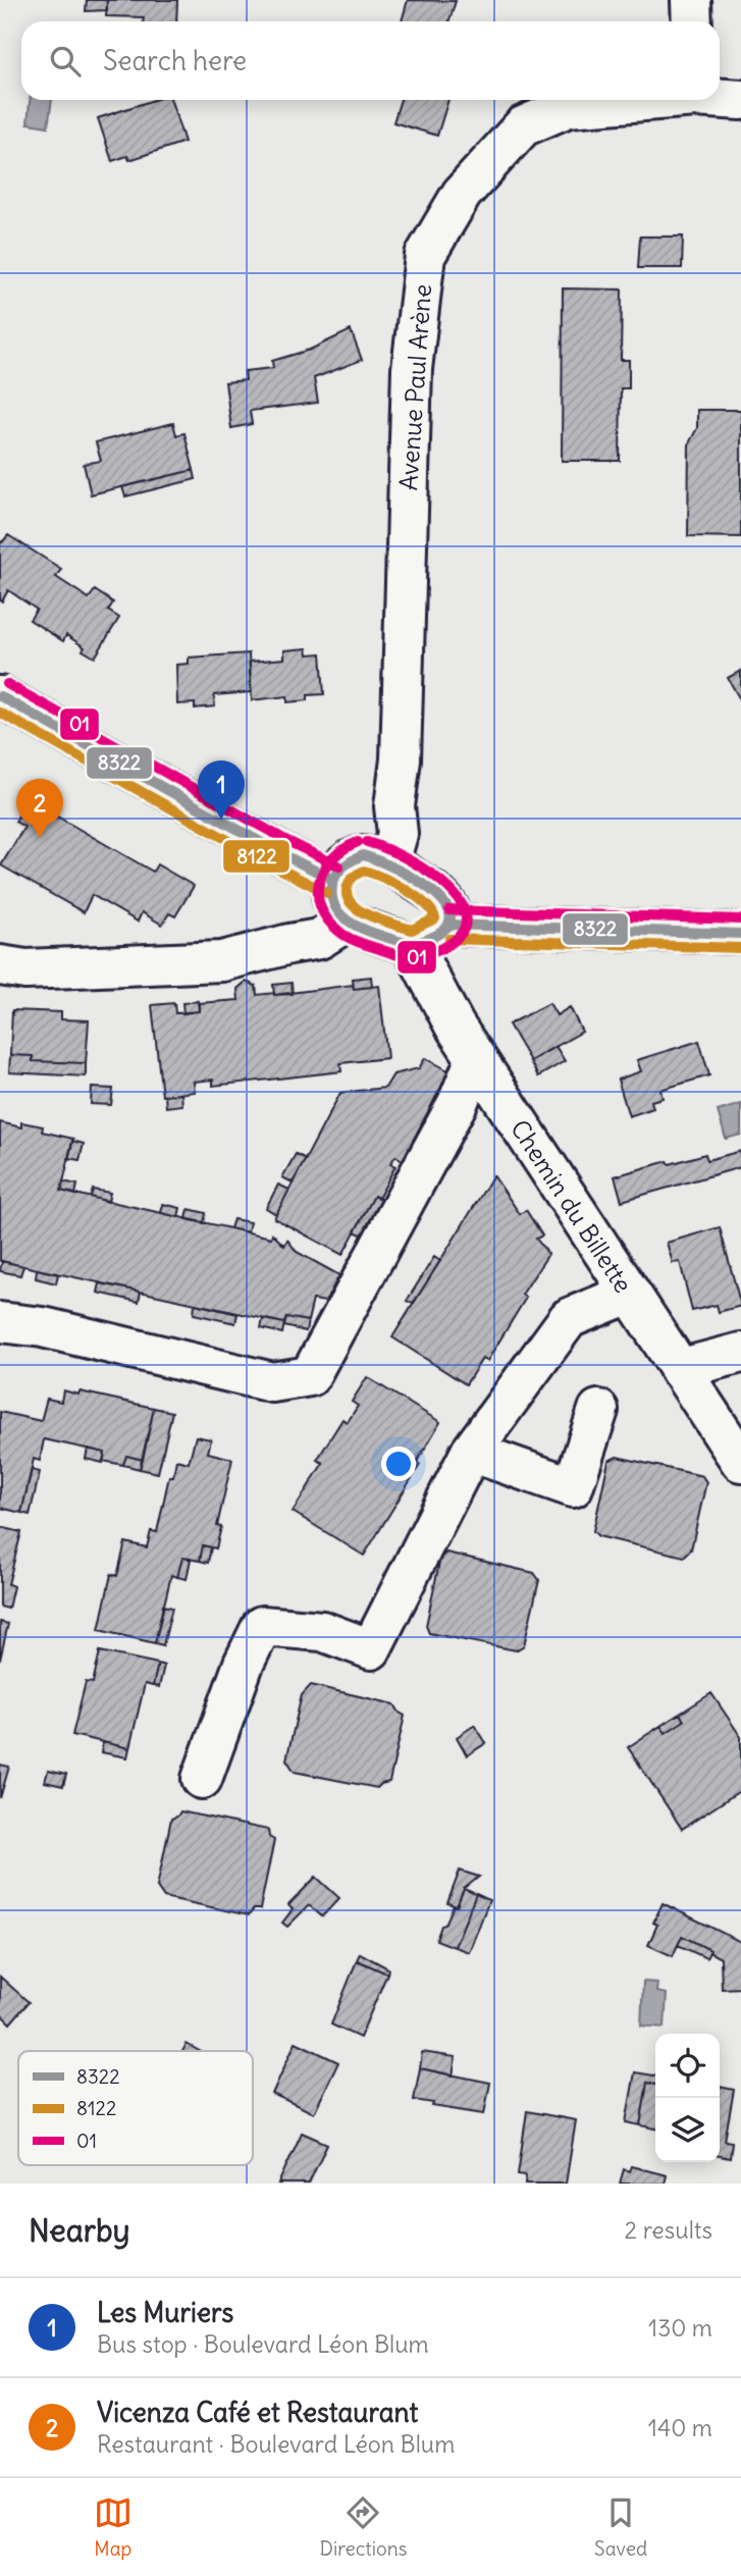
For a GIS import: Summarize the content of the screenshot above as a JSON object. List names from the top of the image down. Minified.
{"streets":{"street":["Avenue Paul Arène","Chemin du Billette"]},"lines":["transit line 01","transit line 8322","transit line 8122"],"legend":["8322","8122","01"],"page":{"search":"Search here","pins":["1","2"],"heading":["Nearby","2 results"],"list":[{"mark":"1","name":"Les Muriers","note":"Bus stop · Boulevard Léon Blum","value":"130 m"},{"mark":"2","name":"Vicenza Café et Restaurant","note":"Restaurant · Boulevard Léon Blum","value":"140 m"}],"nav":["Map","Directions","Saved"]}}
